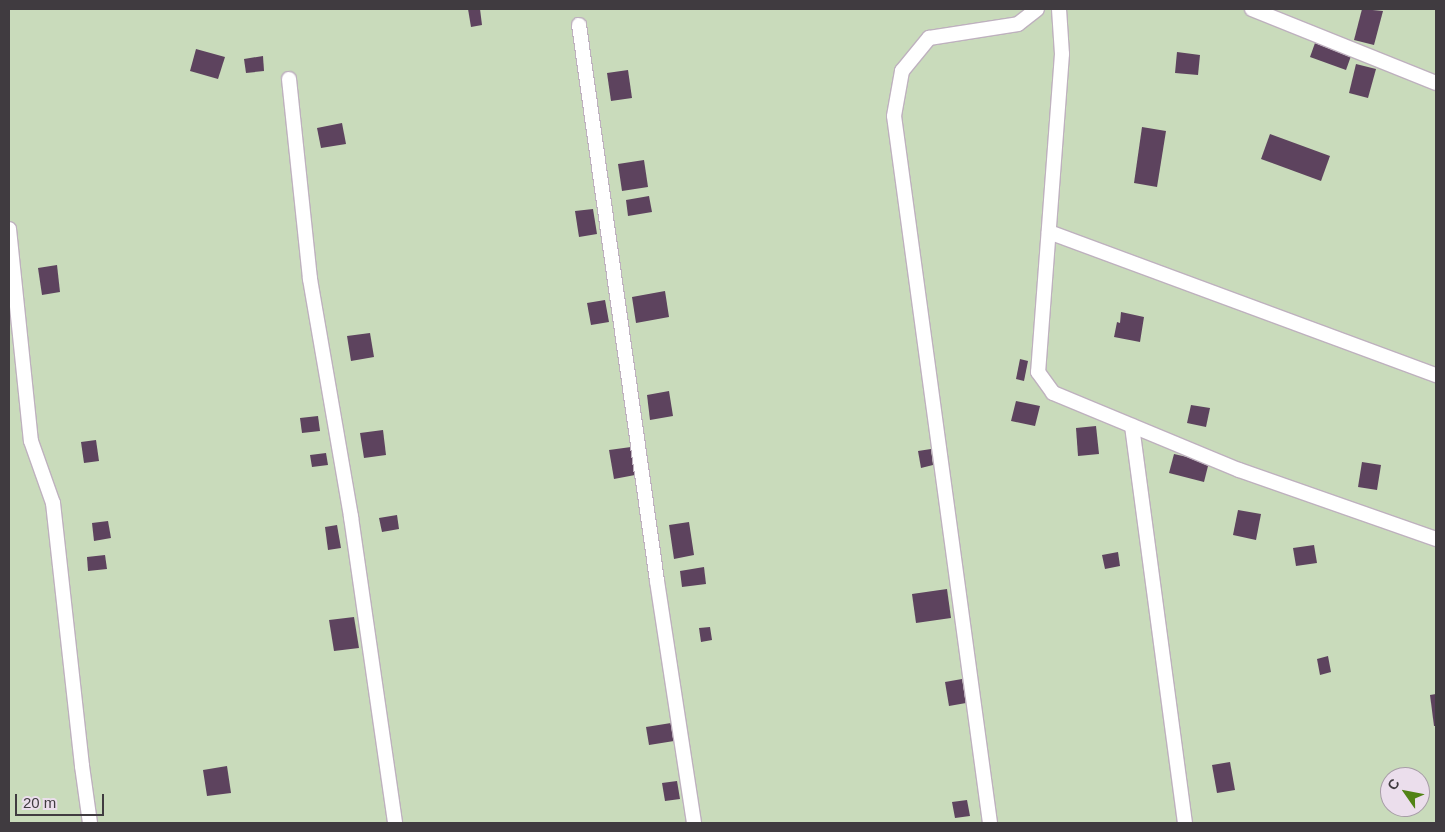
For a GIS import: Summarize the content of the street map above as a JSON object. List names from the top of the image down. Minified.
{"scale_bar":"20 m","north":"top left"}
